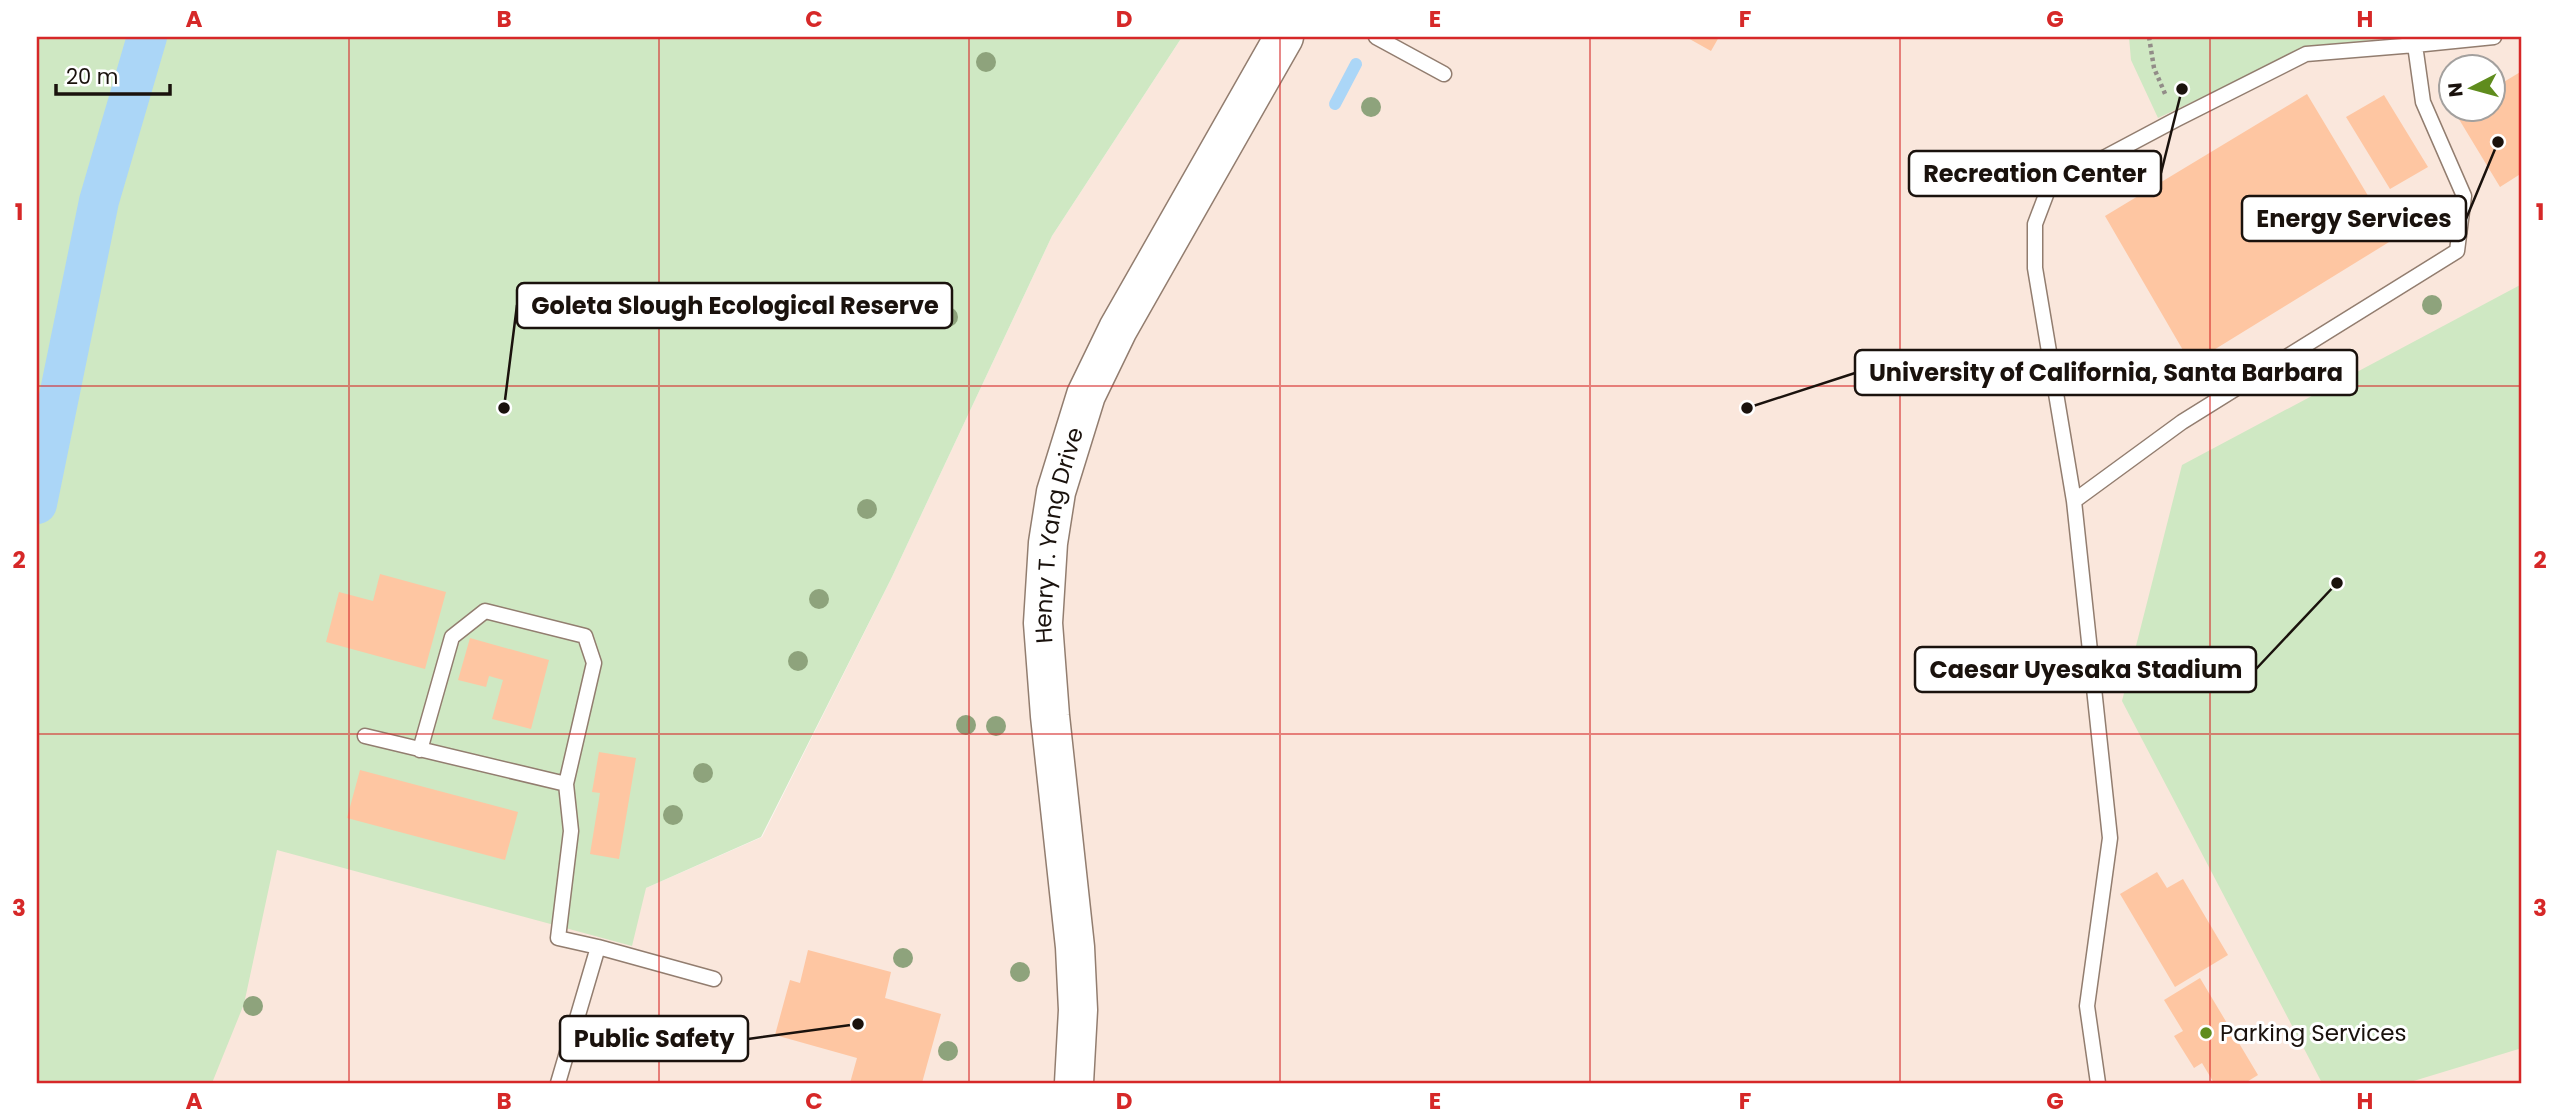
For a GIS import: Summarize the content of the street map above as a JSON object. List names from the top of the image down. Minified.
{"streets":{"street":["Henry T. Yang Drive"]},"places":["Recreation Center","Energy Services","Goleta Slough Ecological Reserve","University of California, Santa Barbara","Caesar Uyesaka Stadium","Public Safety","Parking Services"],"scale_bar":"20 m","north":"left","grid":{"columns":["A","B","C","D","E","F","G","H"],"rows":["1","2","3"]}}
